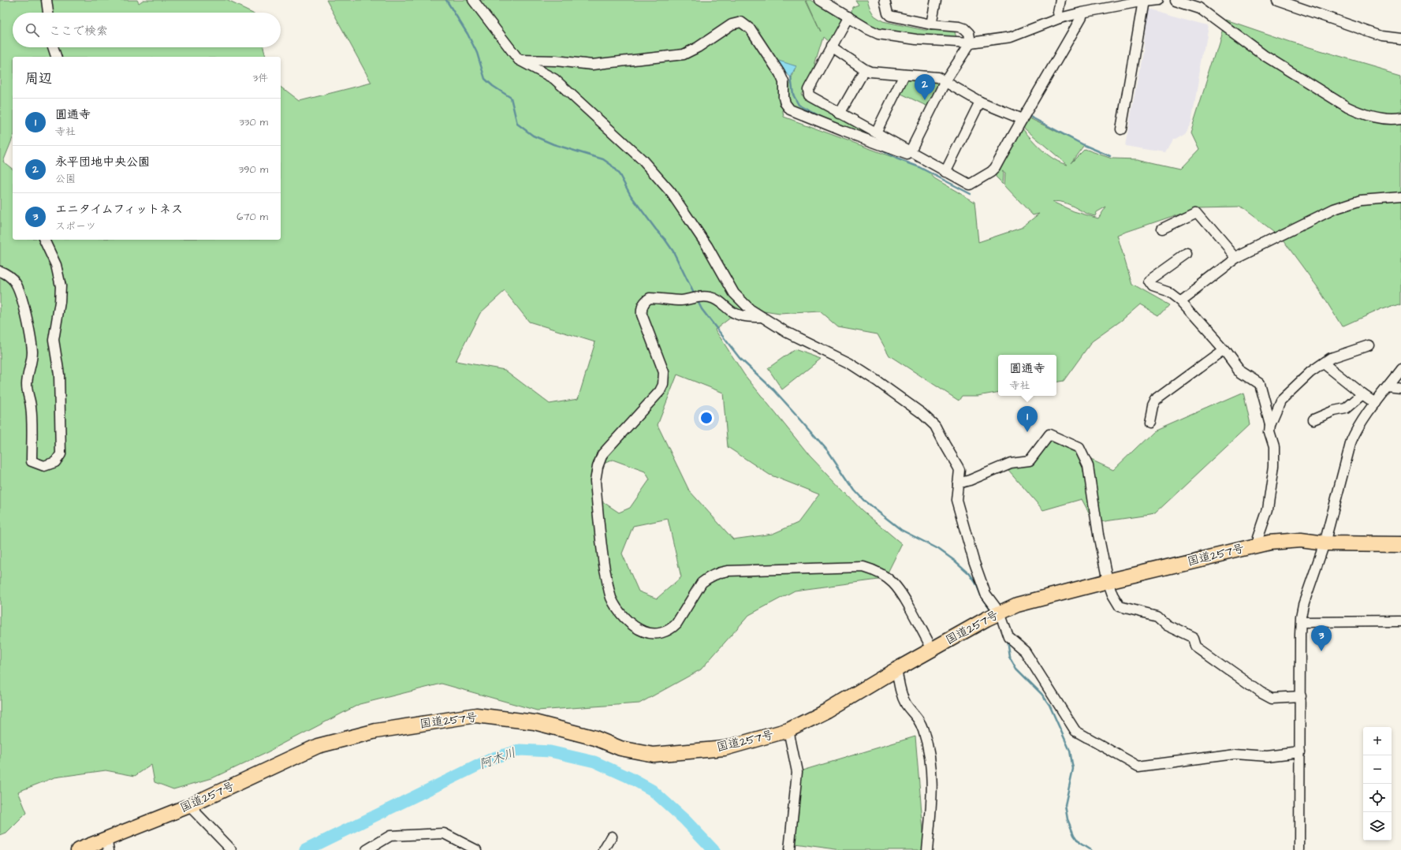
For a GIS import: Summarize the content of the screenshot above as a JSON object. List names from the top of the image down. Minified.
{"streets":{"highway":["国道257号"]},"water":["阿木川"],"page":{"search":"ここで検索","heading":["周辺","3件"],"pins":["2","1","3"],"list":[{"mark":"1","name":"圓通寺","note":"寺社","value":"330 m"},{"mark":"2","name":"永平団地中央公園","note":"公園","value":"390 m"},{"mark":"3","name":"エニタイムフィットネス","note":"スポーツ","value":"670 m"}],"popup":["圓通寺","寺社"],"map_buttons":["+","−"]}}
